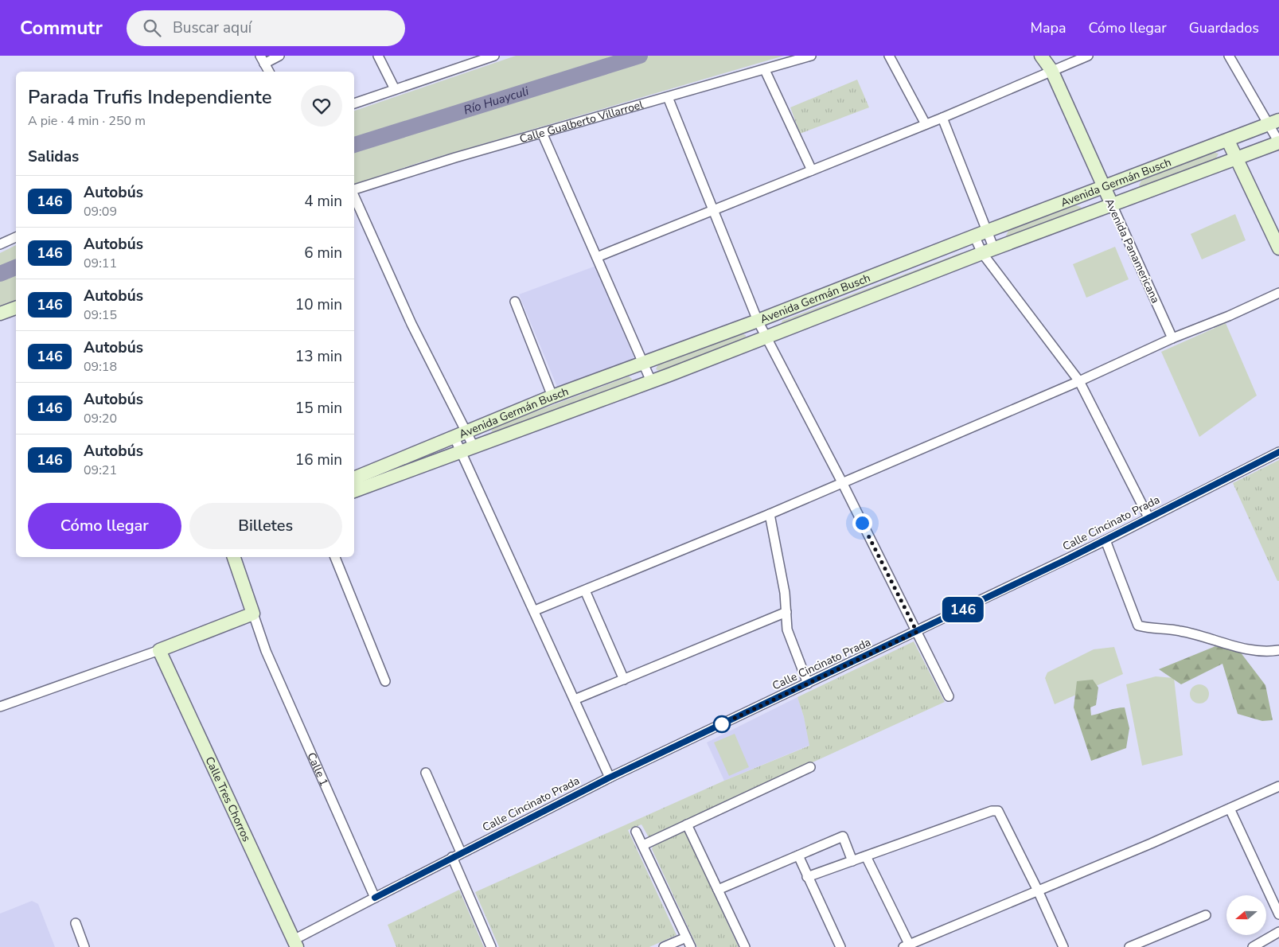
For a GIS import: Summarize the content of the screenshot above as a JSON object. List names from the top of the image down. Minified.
{"streets":{"main road":["Avenida Germán Busch","Avenida Panamericana","Calle 1","Calle Tres Chorros"],"street":["Calle Gualberto Villarroel","Calle Cincinato Prada"]},"crossings":[["Avenida Germán Busch","Avenida Panamericana"],["Calle Cincinato Prada","Calle 1"]],"water":["Río Huayculi"],"lines":["bus line 146"],"north":"left","page":{"header":"Commutr","search":"Buscar aquí","nav":["Mapa","Cómo llegar","Guardados"],"on_map":"146","heading":[["Parada Trufis Independiente","A pie · 4 min · 250 m"],"Salidas"],"list":[{"mark":"146","name":"Autobús","note":"09:09","value":"4 min"},{"mark":"146","name":"Autobús","note":"09:11","value":"6 min"},{"mark":"146","name":"Autobús","note":"09:15","value":"10 min"},{"mark":"146","name":"Autobús","note":"09:18","value":"13 min"},{"mark":"146","name":"Autobús","note":"09:20","value":"15 min"},{"mark":"146","name":"Autobús","note":"09:21","value":"16 min"}],"buttons":["Cómo llegar","Billetes"]}}
